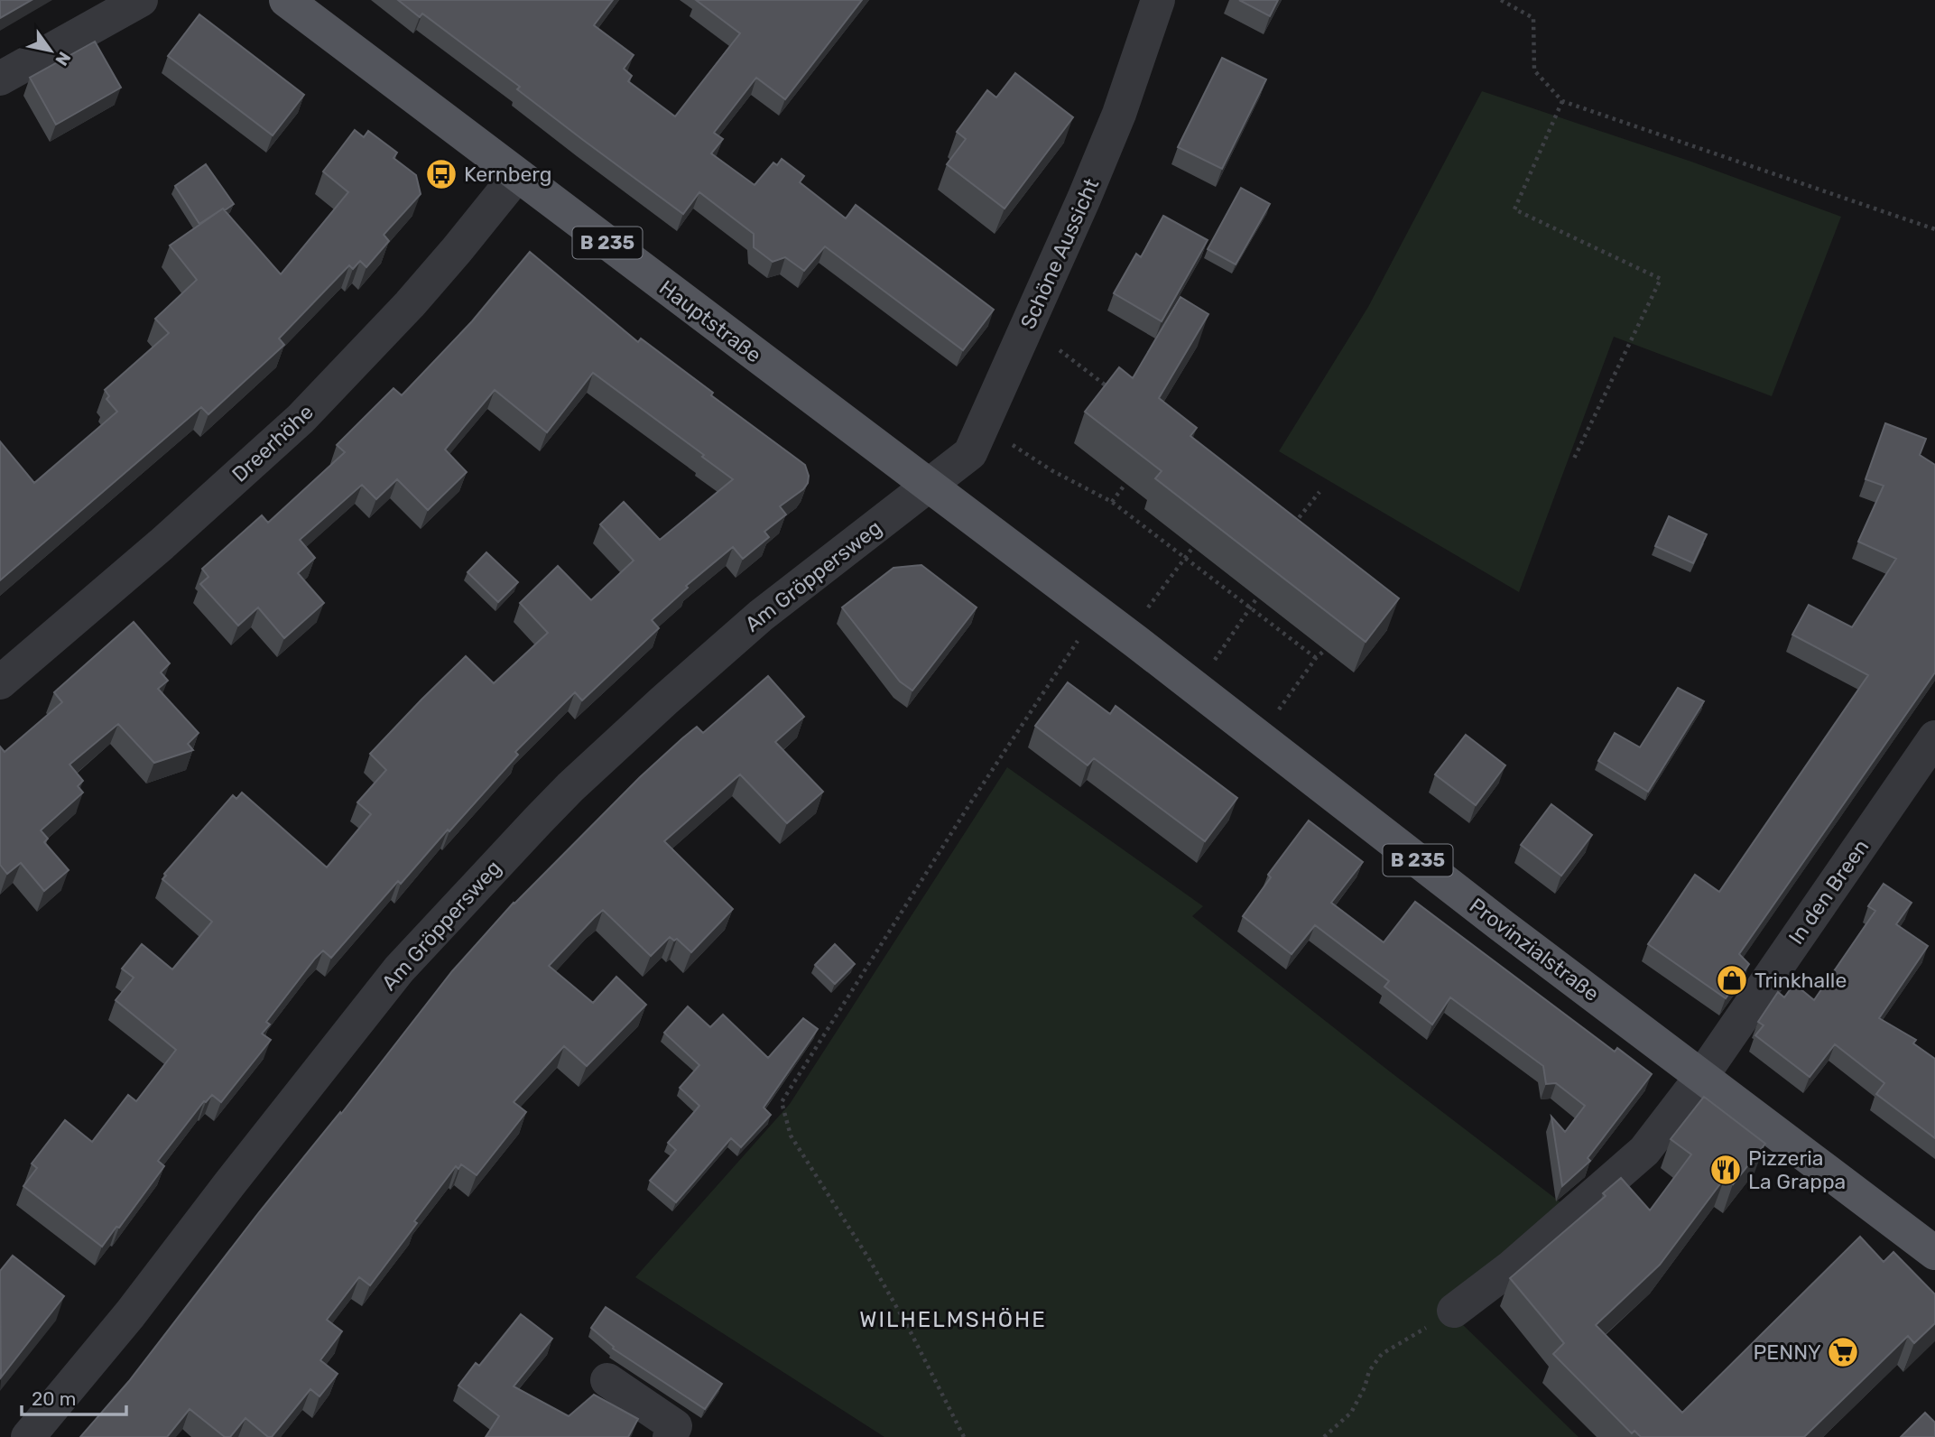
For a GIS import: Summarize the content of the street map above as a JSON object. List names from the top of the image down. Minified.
{"streets":{"main road":["B 235","Hauptstraße","Provinzialstraße"],"street":["Schöne Aussicht","Dreerhöhe","Am Gröppersweg","In den Breen"]},"crossings":[["Schöne Aussicht","Hauptstraße"],["Schöne Aussicht","Am Gröppersweg"],["Hauptstraße","Dreerhöhe"],["Hauptstraße","Am Gröppersweg"],["Hauptstraße","Provinzialstraße"],["In den Breen","Provinzialstraße"]],"districts":["WILHELMSHÖHE"],"places":{"bus stop":["Kernberg"],"shop":["Trinkhalle"],"restaurant":["Pizzeria La Grappa"],"supermarket":["PENNY"]},"scale_bar":"20 m","north":"bottom right"}
